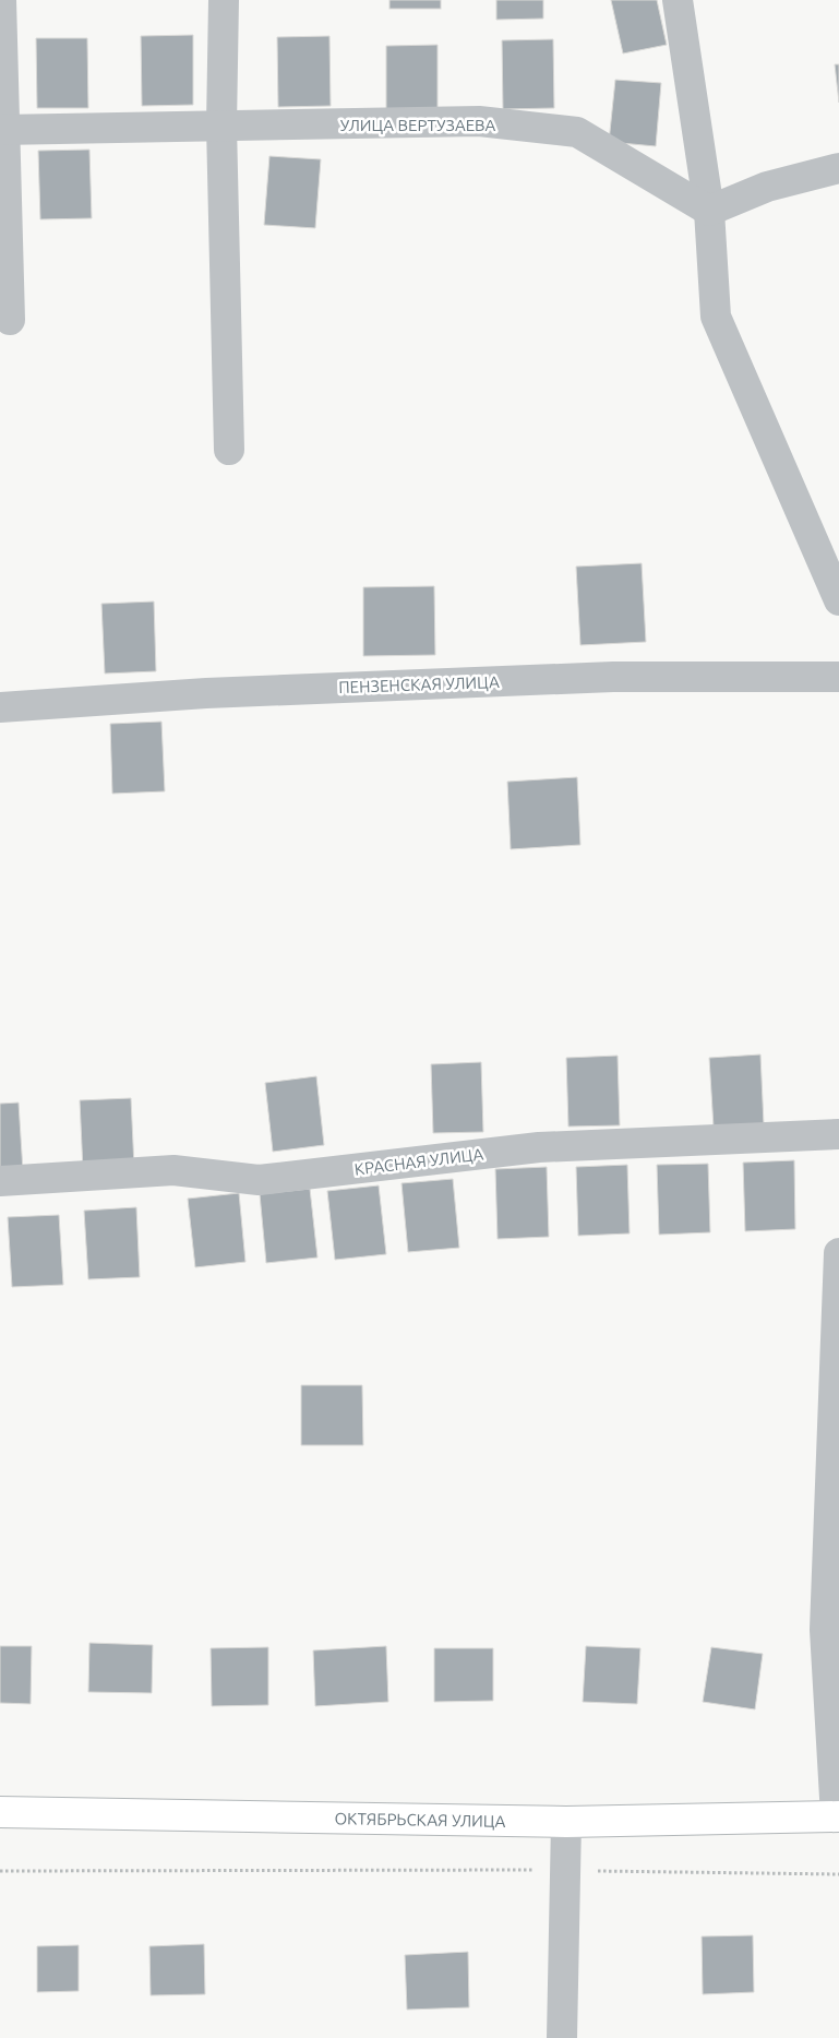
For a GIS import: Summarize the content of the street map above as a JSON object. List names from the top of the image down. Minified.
{"streets":{"main road":["ОКТЯБРЬСКАЯ УЛИЦА"],"street":["УЛИЦА ВЕРТУЗАЕВА","ПЕНЗЕНСКАЯ УЛИЦА","КРАСНАЯ УЛИЦА"]}}
